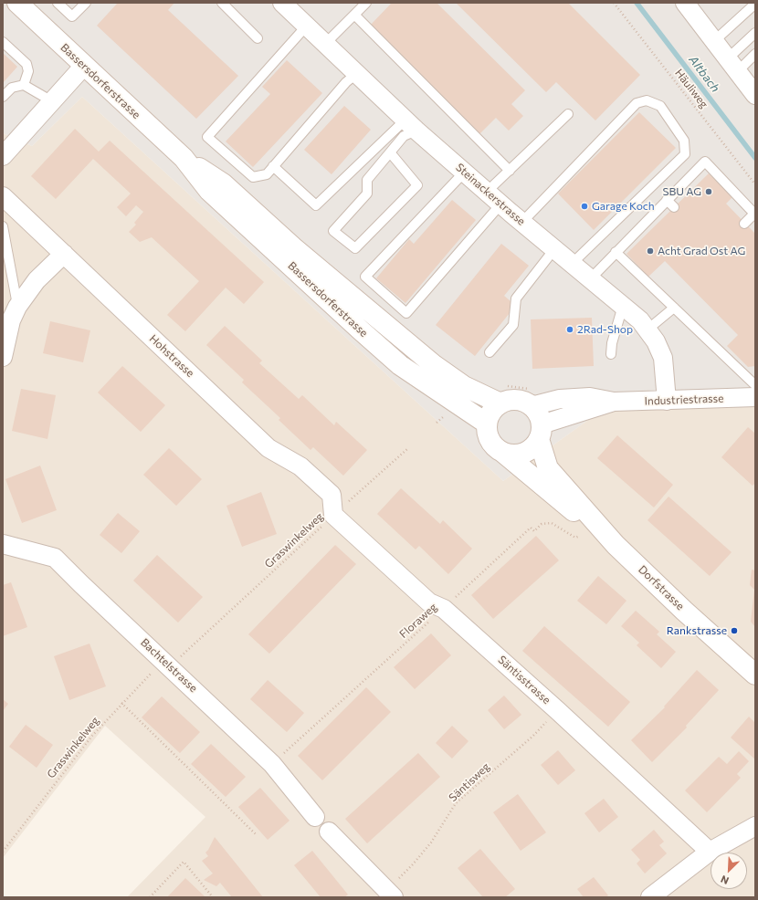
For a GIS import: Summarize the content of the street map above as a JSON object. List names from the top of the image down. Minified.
{"streets":{"main road":["Bassersdorferstrasse","Dorfstrasse"],"street":["Steinackerstrasse","Hohstrasse","Industriestrasse","Bachtelstrasse","Säntisstrasse"],"path":["Häuliweg","Graswinkelweg","Floraweg","Säntisweg"]},"crossings":[["Bassersdorferstrasse","Industriestrasse"],["Bassersdorferstrasse","Dorfstrasse"],["Steinackerstrasse","Industriestrasse"],["Hohstrasse","Graswinkelweg"],["Hohstrasse","Säntisstrasse"],["Industriestrasse","Dorfstrasse"],["Graswinkelweg","Bachtelstrasse"],["Graswinkelweg","Säntisstrasse"],["Floraweg","Bachtelstrasse"],["Floraweg","Säntisstrasse"],["Säntisstrasse","Säntisweg"]],"water":["Altbach"],"places":["SBU AG","Garage Koch","Acht Grad Ost AG","2Rad-Shop","Rankstrasse"],"north":"bottom left"}
